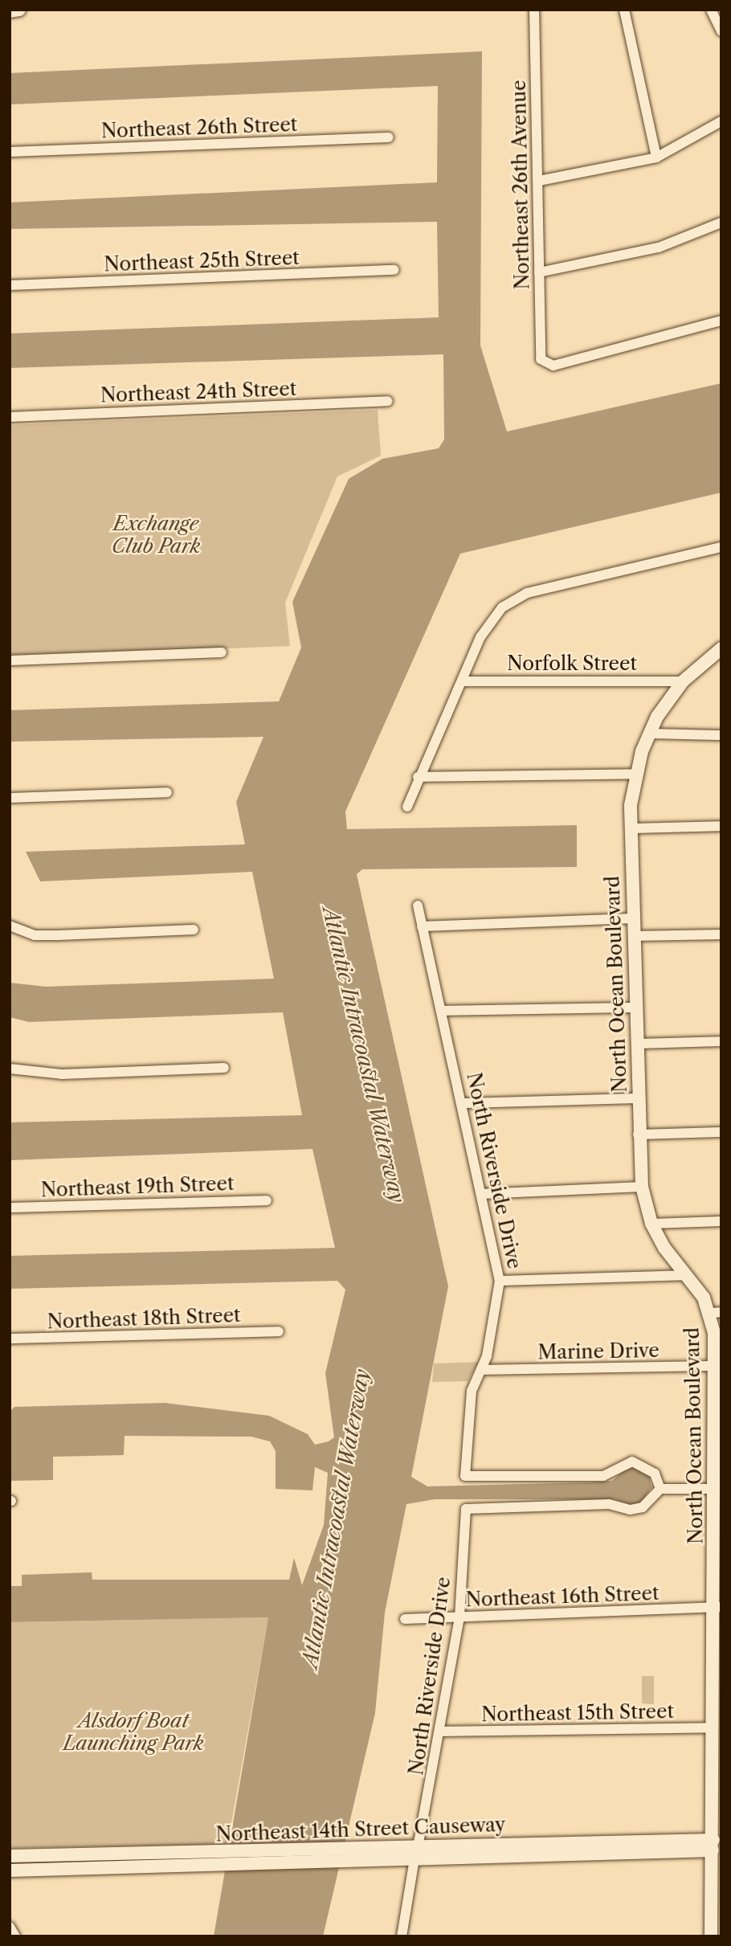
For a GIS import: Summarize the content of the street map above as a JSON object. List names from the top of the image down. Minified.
{"streets":{"main road":["North Ocean Boulevard","Northeast 14th Street Causeway"],"street":["Northeast 26th Street","Northeast 26th Avenue","Northeast 25th Street","Northeast 24th Street","Norfolk Street","North Riverside Drive","Northeast 19th Street","Northeast 18th Street","Marine Drive","Northeast 16th Street","Northeast 15th Street"]},"crossings":[["Norfolk Street","North Ocean Boulevard"],["North Ocean Boulevard","Marine Drive"],["North Ocean Boulevard","Northeast 16th Street"],["North Ocean Boulevard","Northeast 15th Street"],["North Ocean Boulevard","Northeast 14th Street Causeway"],["North Riverside Drive","Marine Drive"],["North Riverside Drive","Northeast 16th Street"],["North Riverside Drive","Northeast 15th Street"],["North Riverside Drive","Northeast 14th Street Causeway"]],"water":["Atlantic Intracoastal Waterway"],"parks":["Exchange Club Park","Alsdorf Boat Launching Park"]}
